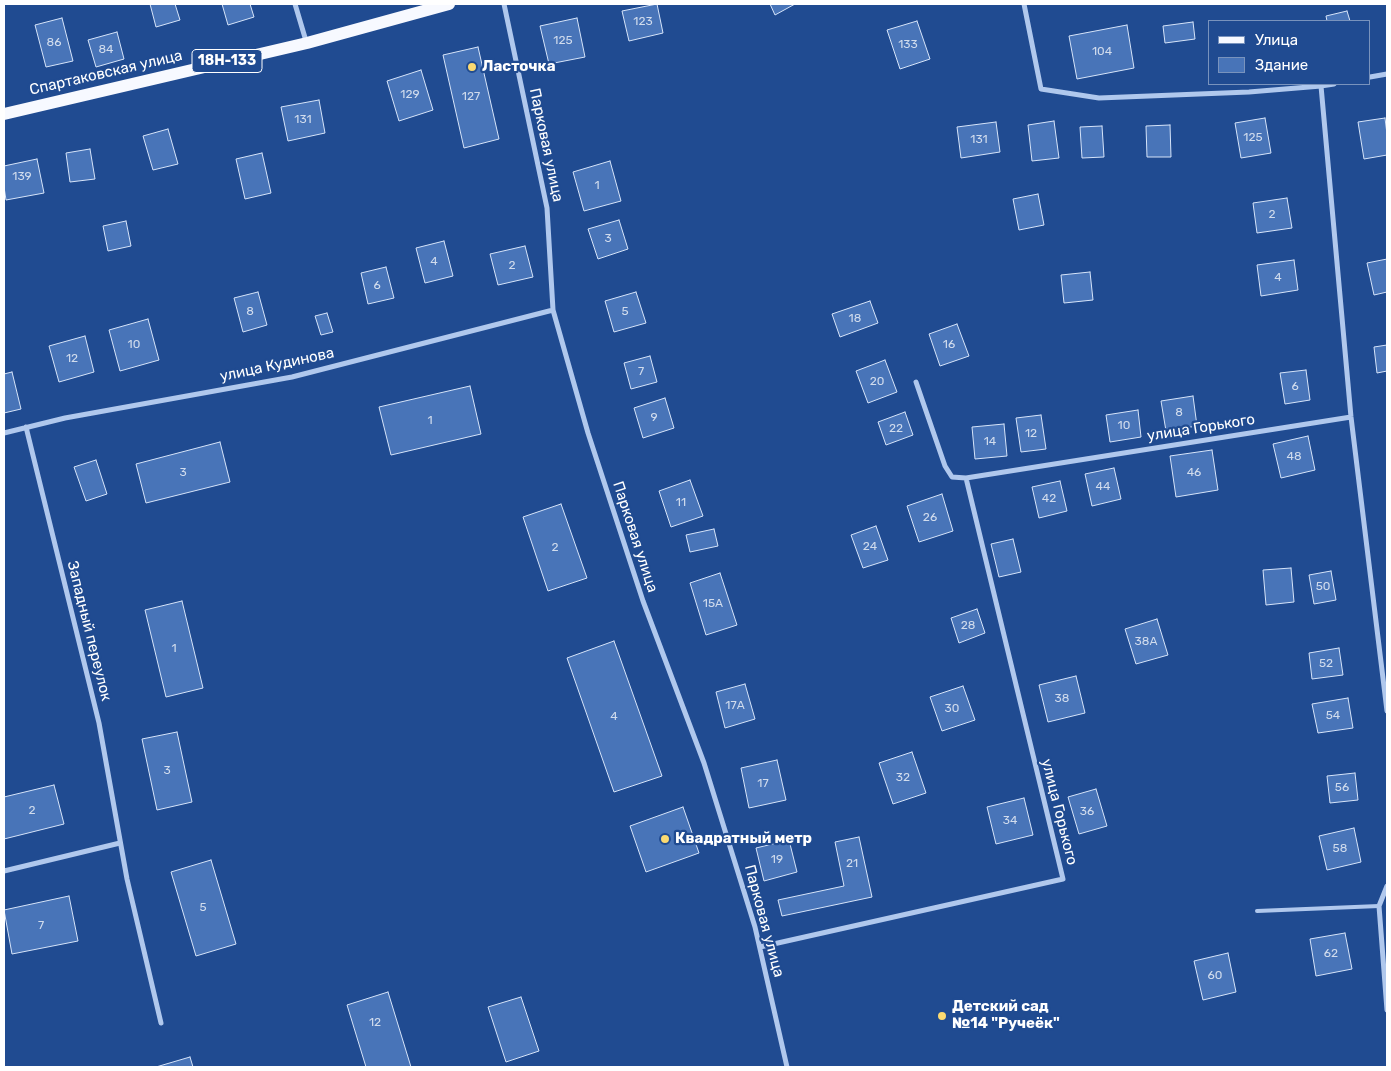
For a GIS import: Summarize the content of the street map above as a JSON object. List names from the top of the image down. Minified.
{"streets":{"main road":["18Н-133","Спартаковская улица"],"street":["Парковая улица","улица Кудинова","улица Горького","Западный переулок"]},"crossings":[["Парковая улица","улица Кудинова"],["Парковая улица","улица Горького"],["улица Кудинова","Западный переулок"]],"places":["Ласточка","Квадратный метр","Детский сад №14 \"Ручеёк\""],"house_numbers":["123","125","86","133","84","104","129","127","131","125","131","139","1","2","3","4","2","4","6","8","5","18","10","16","12","7","20","6","8","9","1","10","22","12","14","48","3","46","44","42","11","26","24","2","50","15А","28","38А","1","52","38","17А","30","54","4","3","32","17","56","2","36","34","58","19","21","5","7","62","60","12"],"legend":["Улица","Здание"]}
